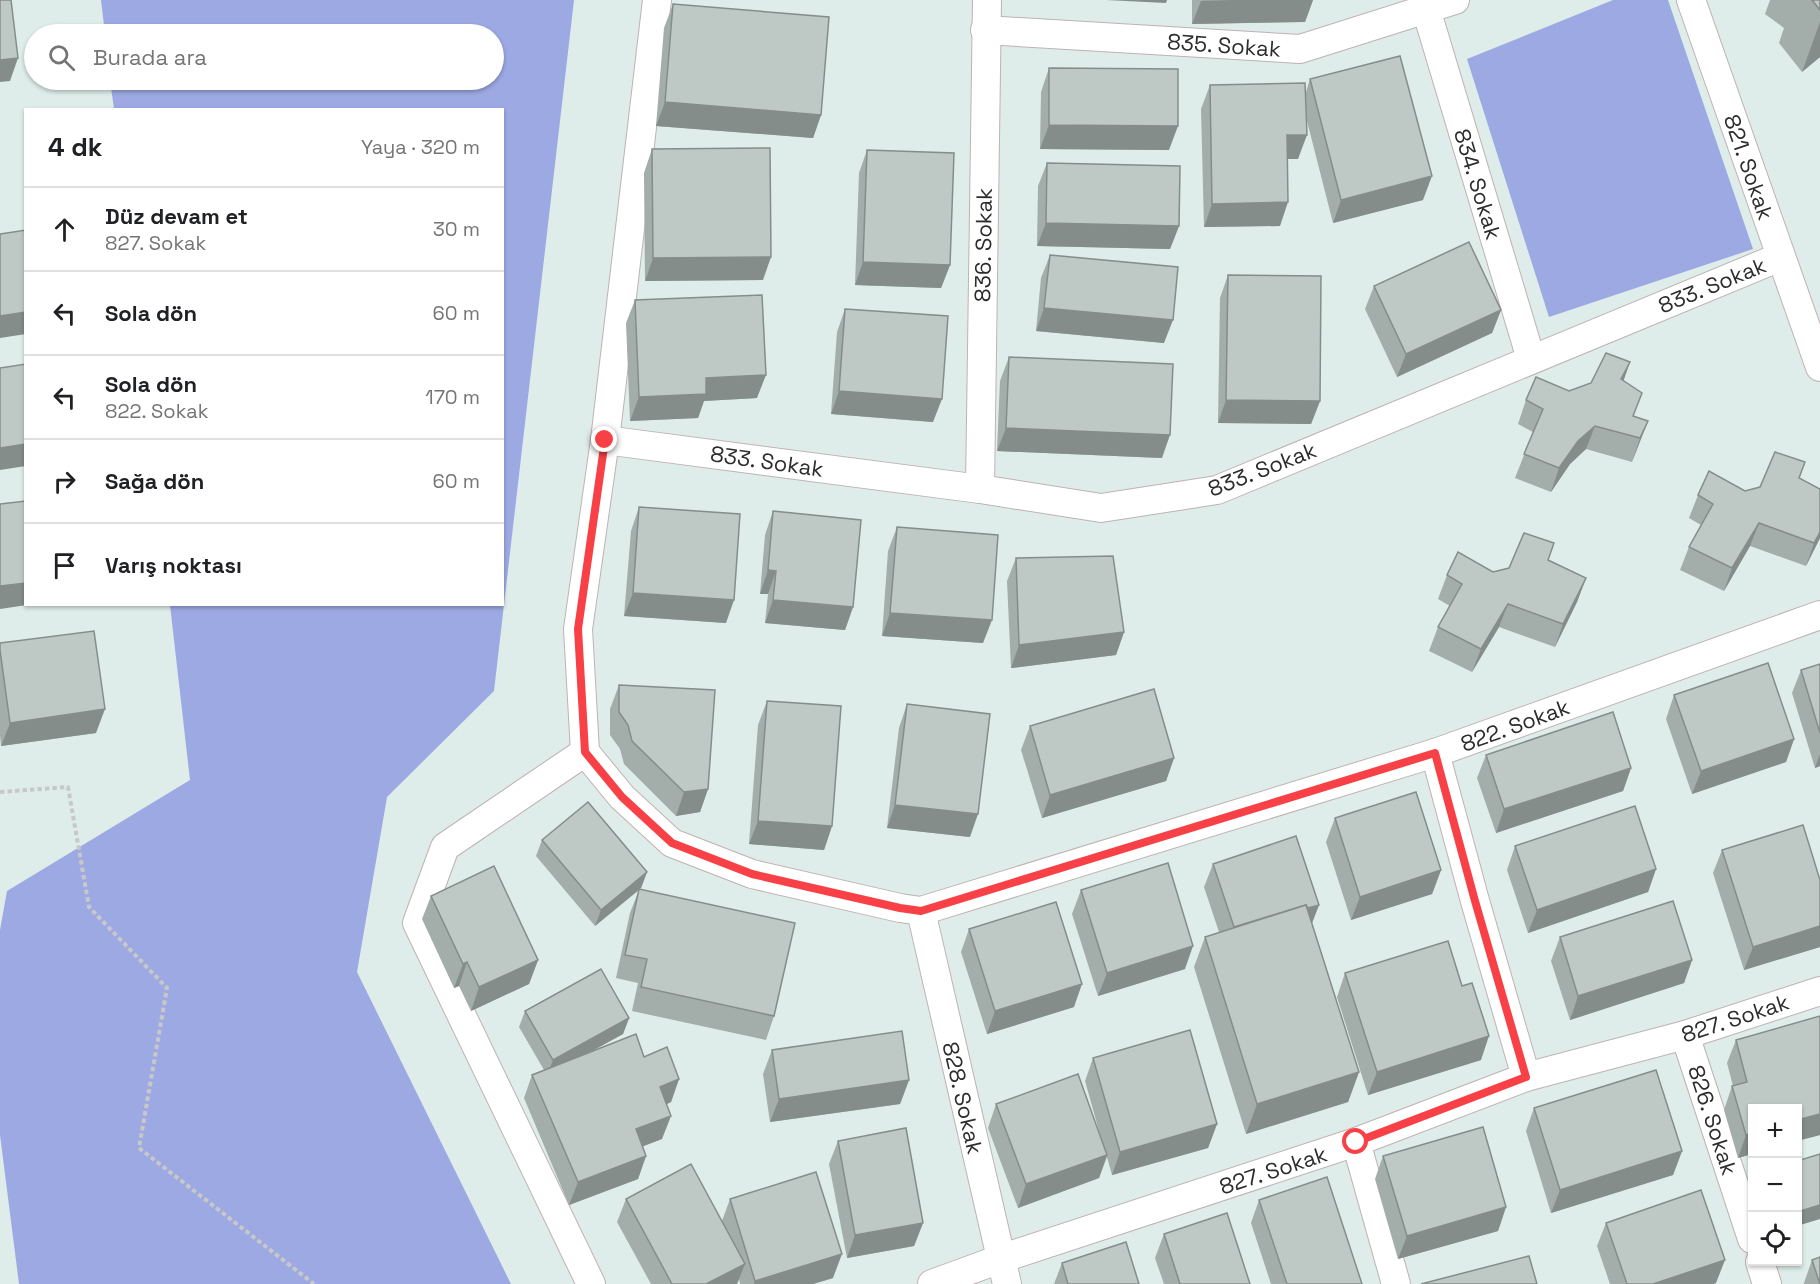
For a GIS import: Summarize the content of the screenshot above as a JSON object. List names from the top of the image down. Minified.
{"streets":{"street":["835. Sokak","821. Sokak","834. Sokak","836. Sokak","833. Sokak","822. Sokak","827. Sokak","828. Sokak","826. Sokak"]},"crossings":[["835. Sokak","834. Sokak"],["835. Sokak","836. Sokak"],["821. Sokak","833. Sokak"],["834. Sokak","833. Sokak"],["836. Sokak","833. Sokak"],["822. Sokak","828. Sokak"],["827. Sokak","828. Sokak"],["827. Sokak","826. Sokak"]],"page":{"search":"Burada ara","heading":["4 dk","Yaya · 320 m"],"list":[["Düz devam et","827. Sokak","30 m"],["Sola dön","60 m"],["Sola dön","822. Sokak","170 m"],["Sağa dön","60 m"],"Varış noktası"],"map_buttons":["+","−"]}}
